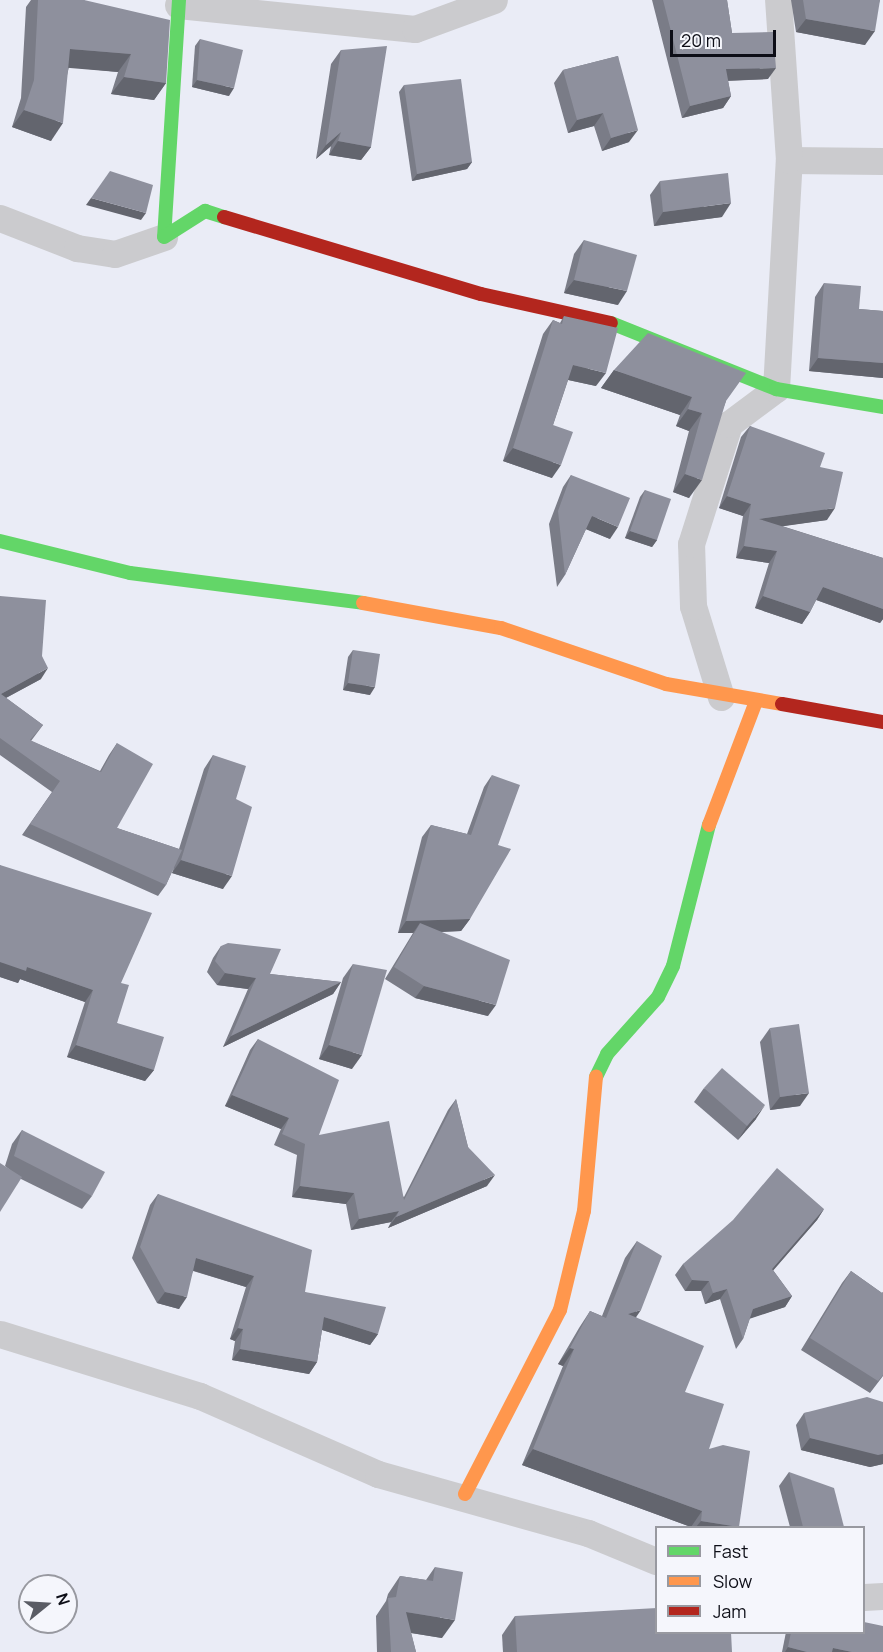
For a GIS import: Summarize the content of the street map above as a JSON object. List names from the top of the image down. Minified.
{"legend":["Fast","Slow","Jam"],"scale_bar":"20 m","north":"right"}
